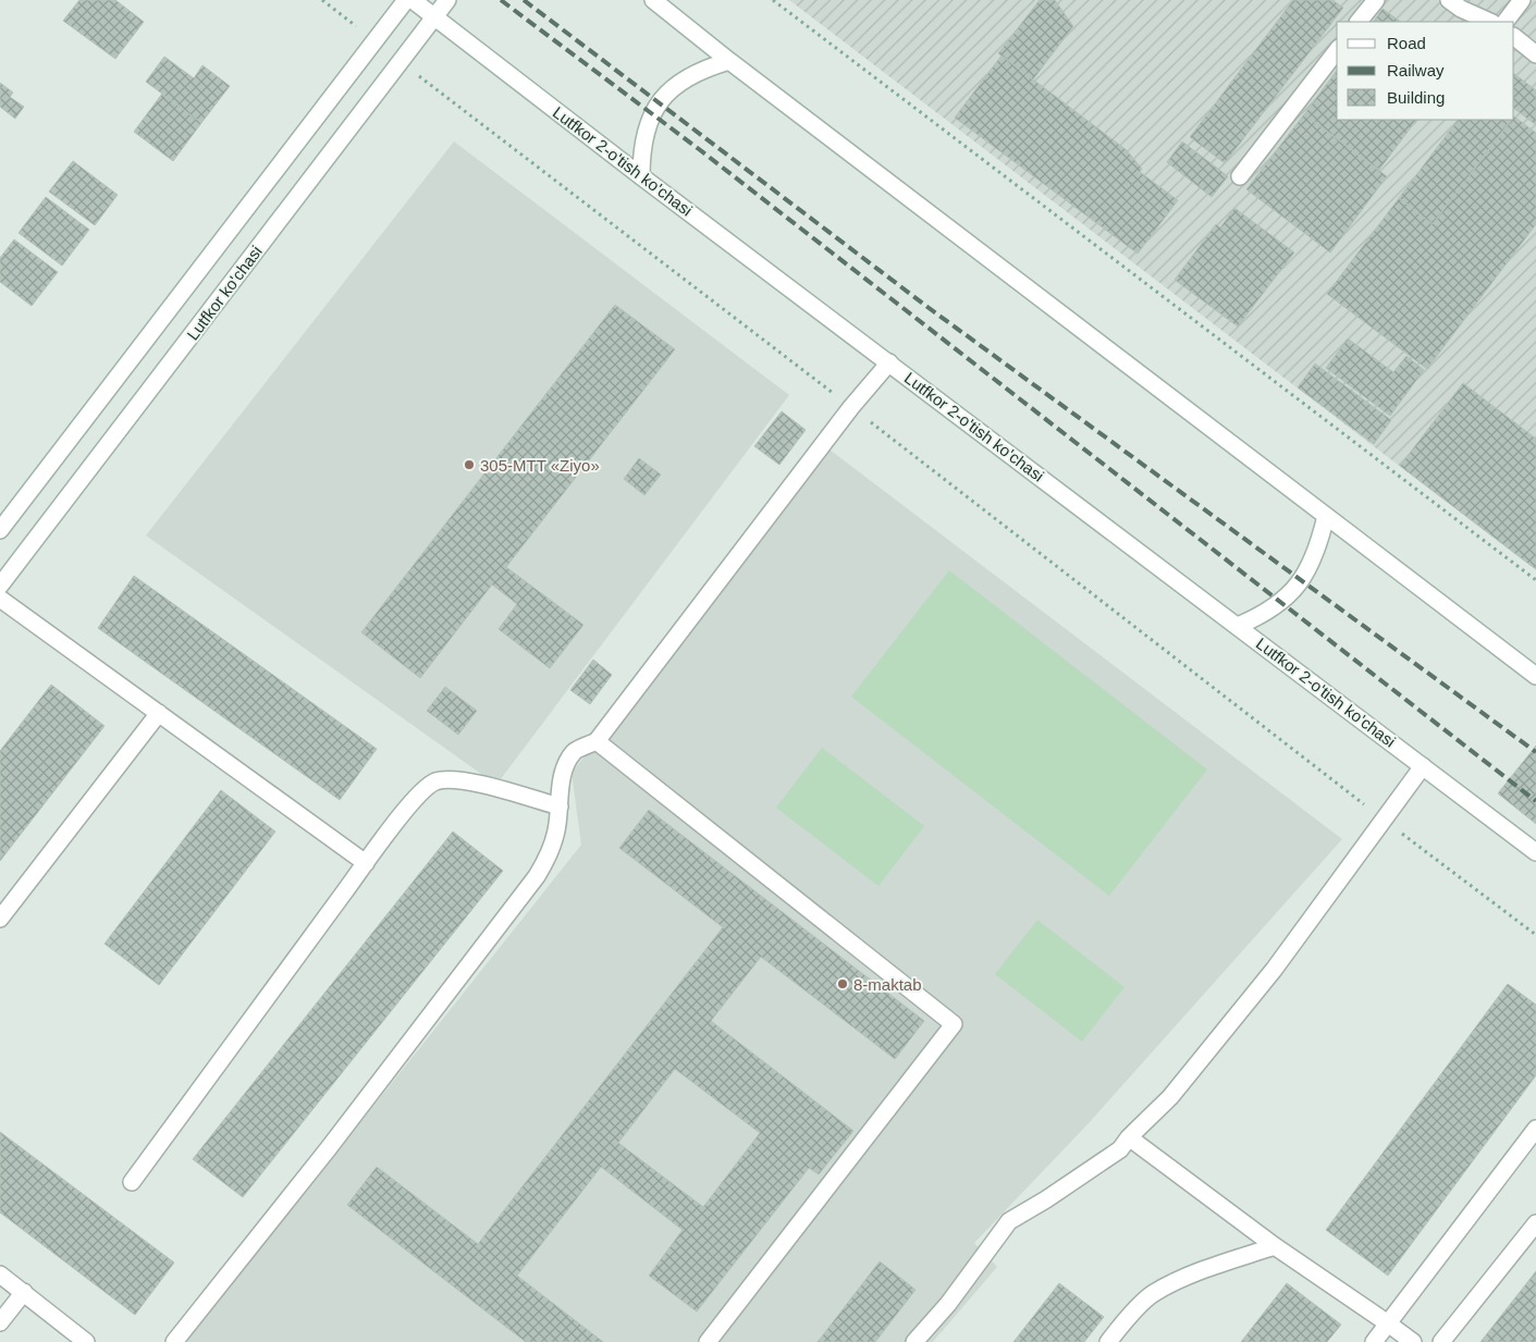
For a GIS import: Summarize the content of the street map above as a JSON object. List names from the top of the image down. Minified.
{"streets":{"main road":["Lutfkor 2-o'tish ko'chasi","Lutfkor ko'chasi"]},"crossings":[["Lutfkor 2-o'tish ko'chasi","Lutfkor ko'chasi"]],"places":["305-MTT «Ziyo»","8-maktab"],"legend":["Road","Railway","Building"]}
